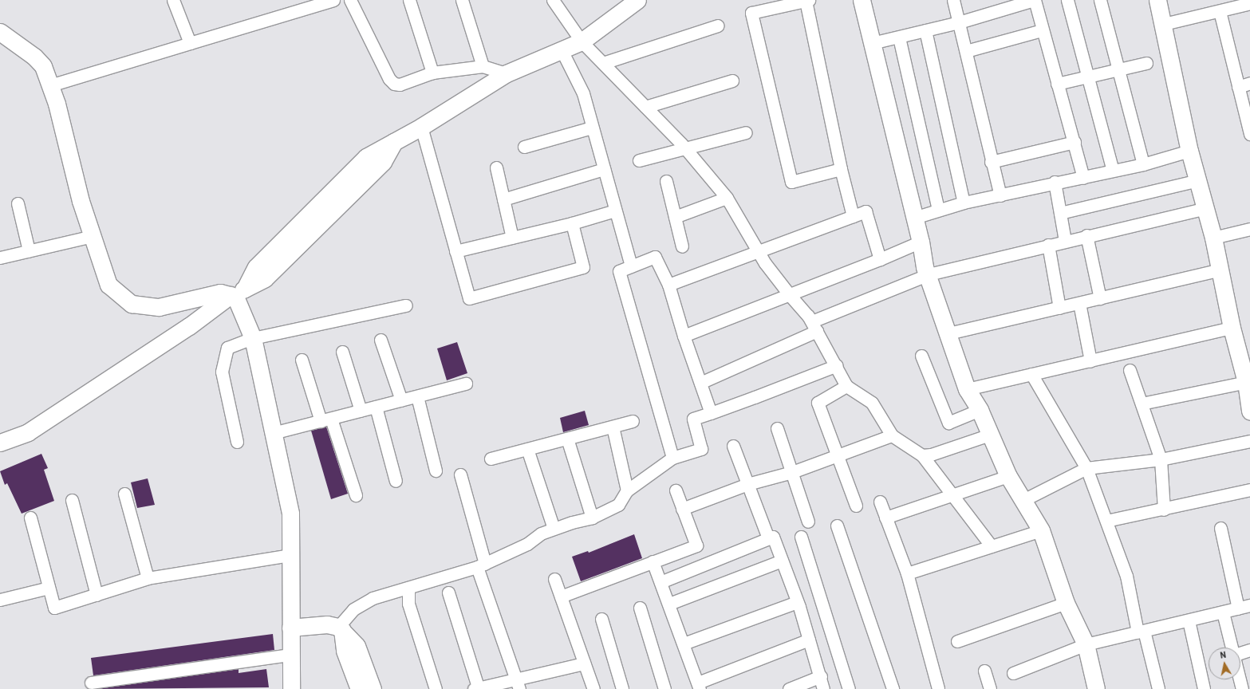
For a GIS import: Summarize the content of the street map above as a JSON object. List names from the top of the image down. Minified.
{"north":"top"}
